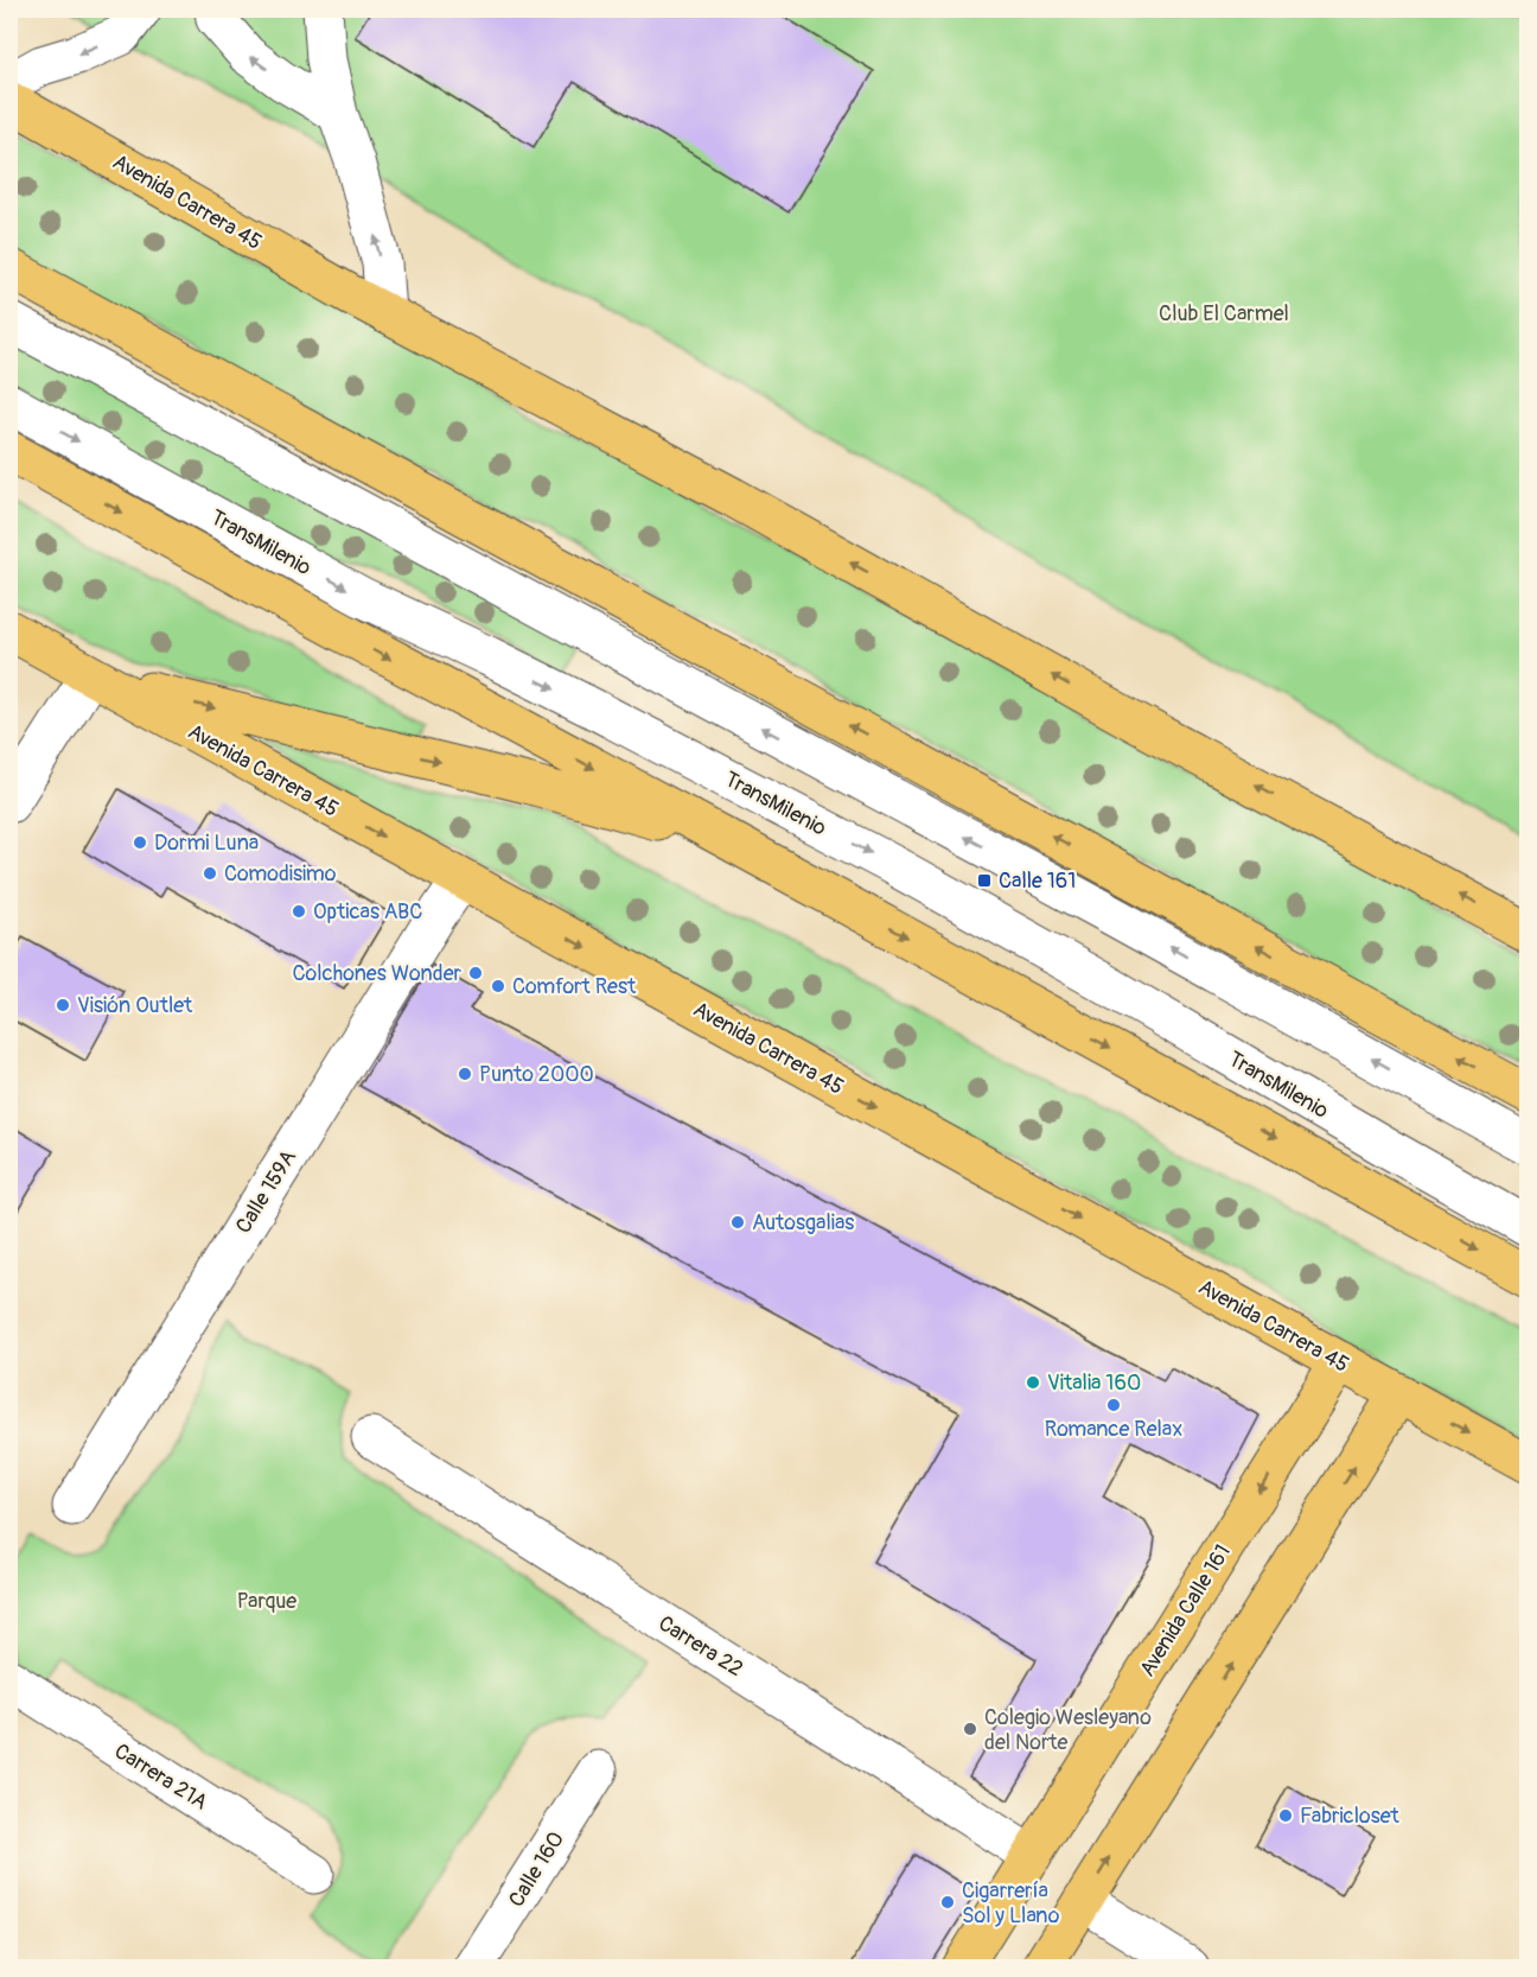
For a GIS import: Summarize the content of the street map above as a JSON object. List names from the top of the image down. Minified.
{"streets":{"main road":["Avenida Carrera 45","Avenida Calle 161"],"street":["TransMilenio","Calle 159A","Carrera 22","Carrera 21A","Calle 160"]},"crossings":[["Avenida Carrera 45","Calle 159A"],["Avenida Carrera 45","Avenida Calle 161"],["Avenida Calle 161","Carrera 22"]],"parks":["Club El Carmel","Parque"],"places":{"other":["Dormi Luna","Comodisimo","Opticas ABC","Colchones Wonder","Comfort Rest","Visión Outlet","Punto 2000","Autosgalias","Vitalia 160","Romance Relax","Colegio Wesleyano del Norte","Fabricloset","Cigarrería Sol y Llano"],"transit":["Calle 161"]}}
